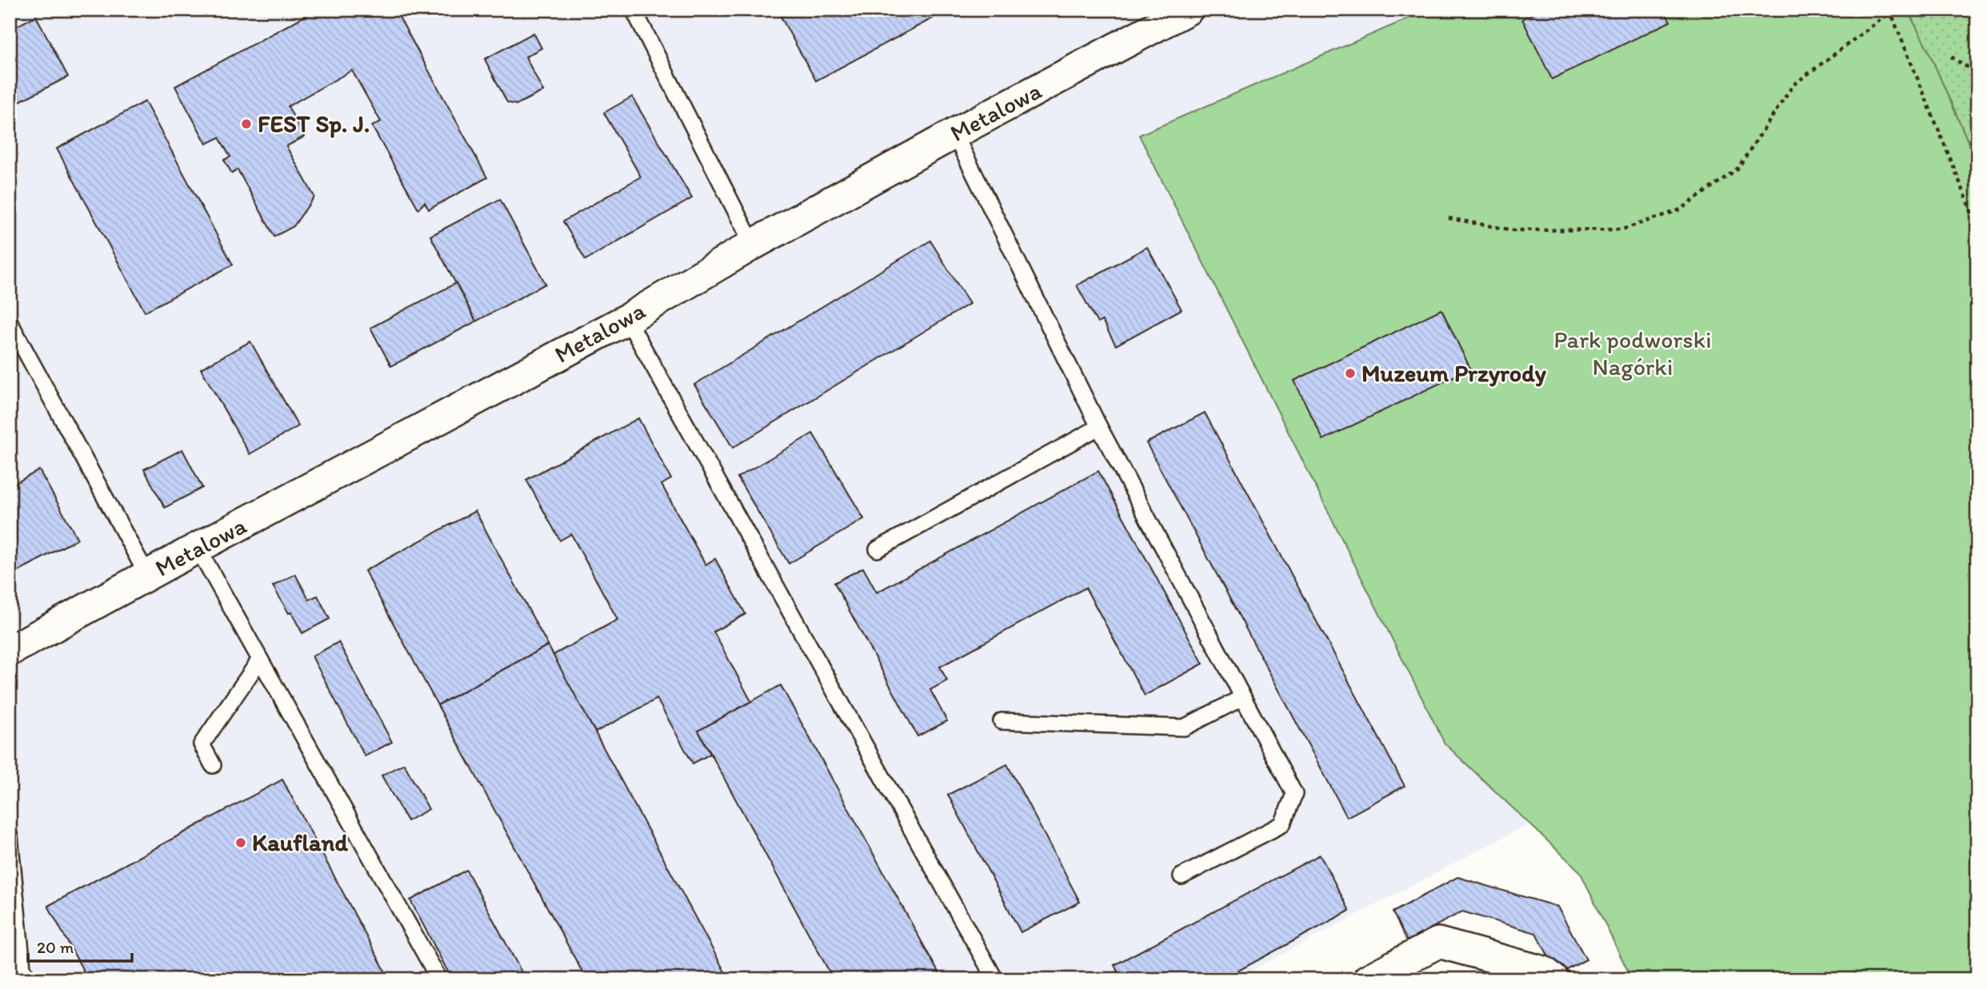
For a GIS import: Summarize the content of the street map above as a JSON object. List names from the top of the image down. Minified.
{"streets":{"street":["Metalowa"]},"parks":["Park podworski Nagórki"],"places":["FEST Sp. J.","Muzeum Przyrody","Kaufland"],"scale_bar":"20 m"}
